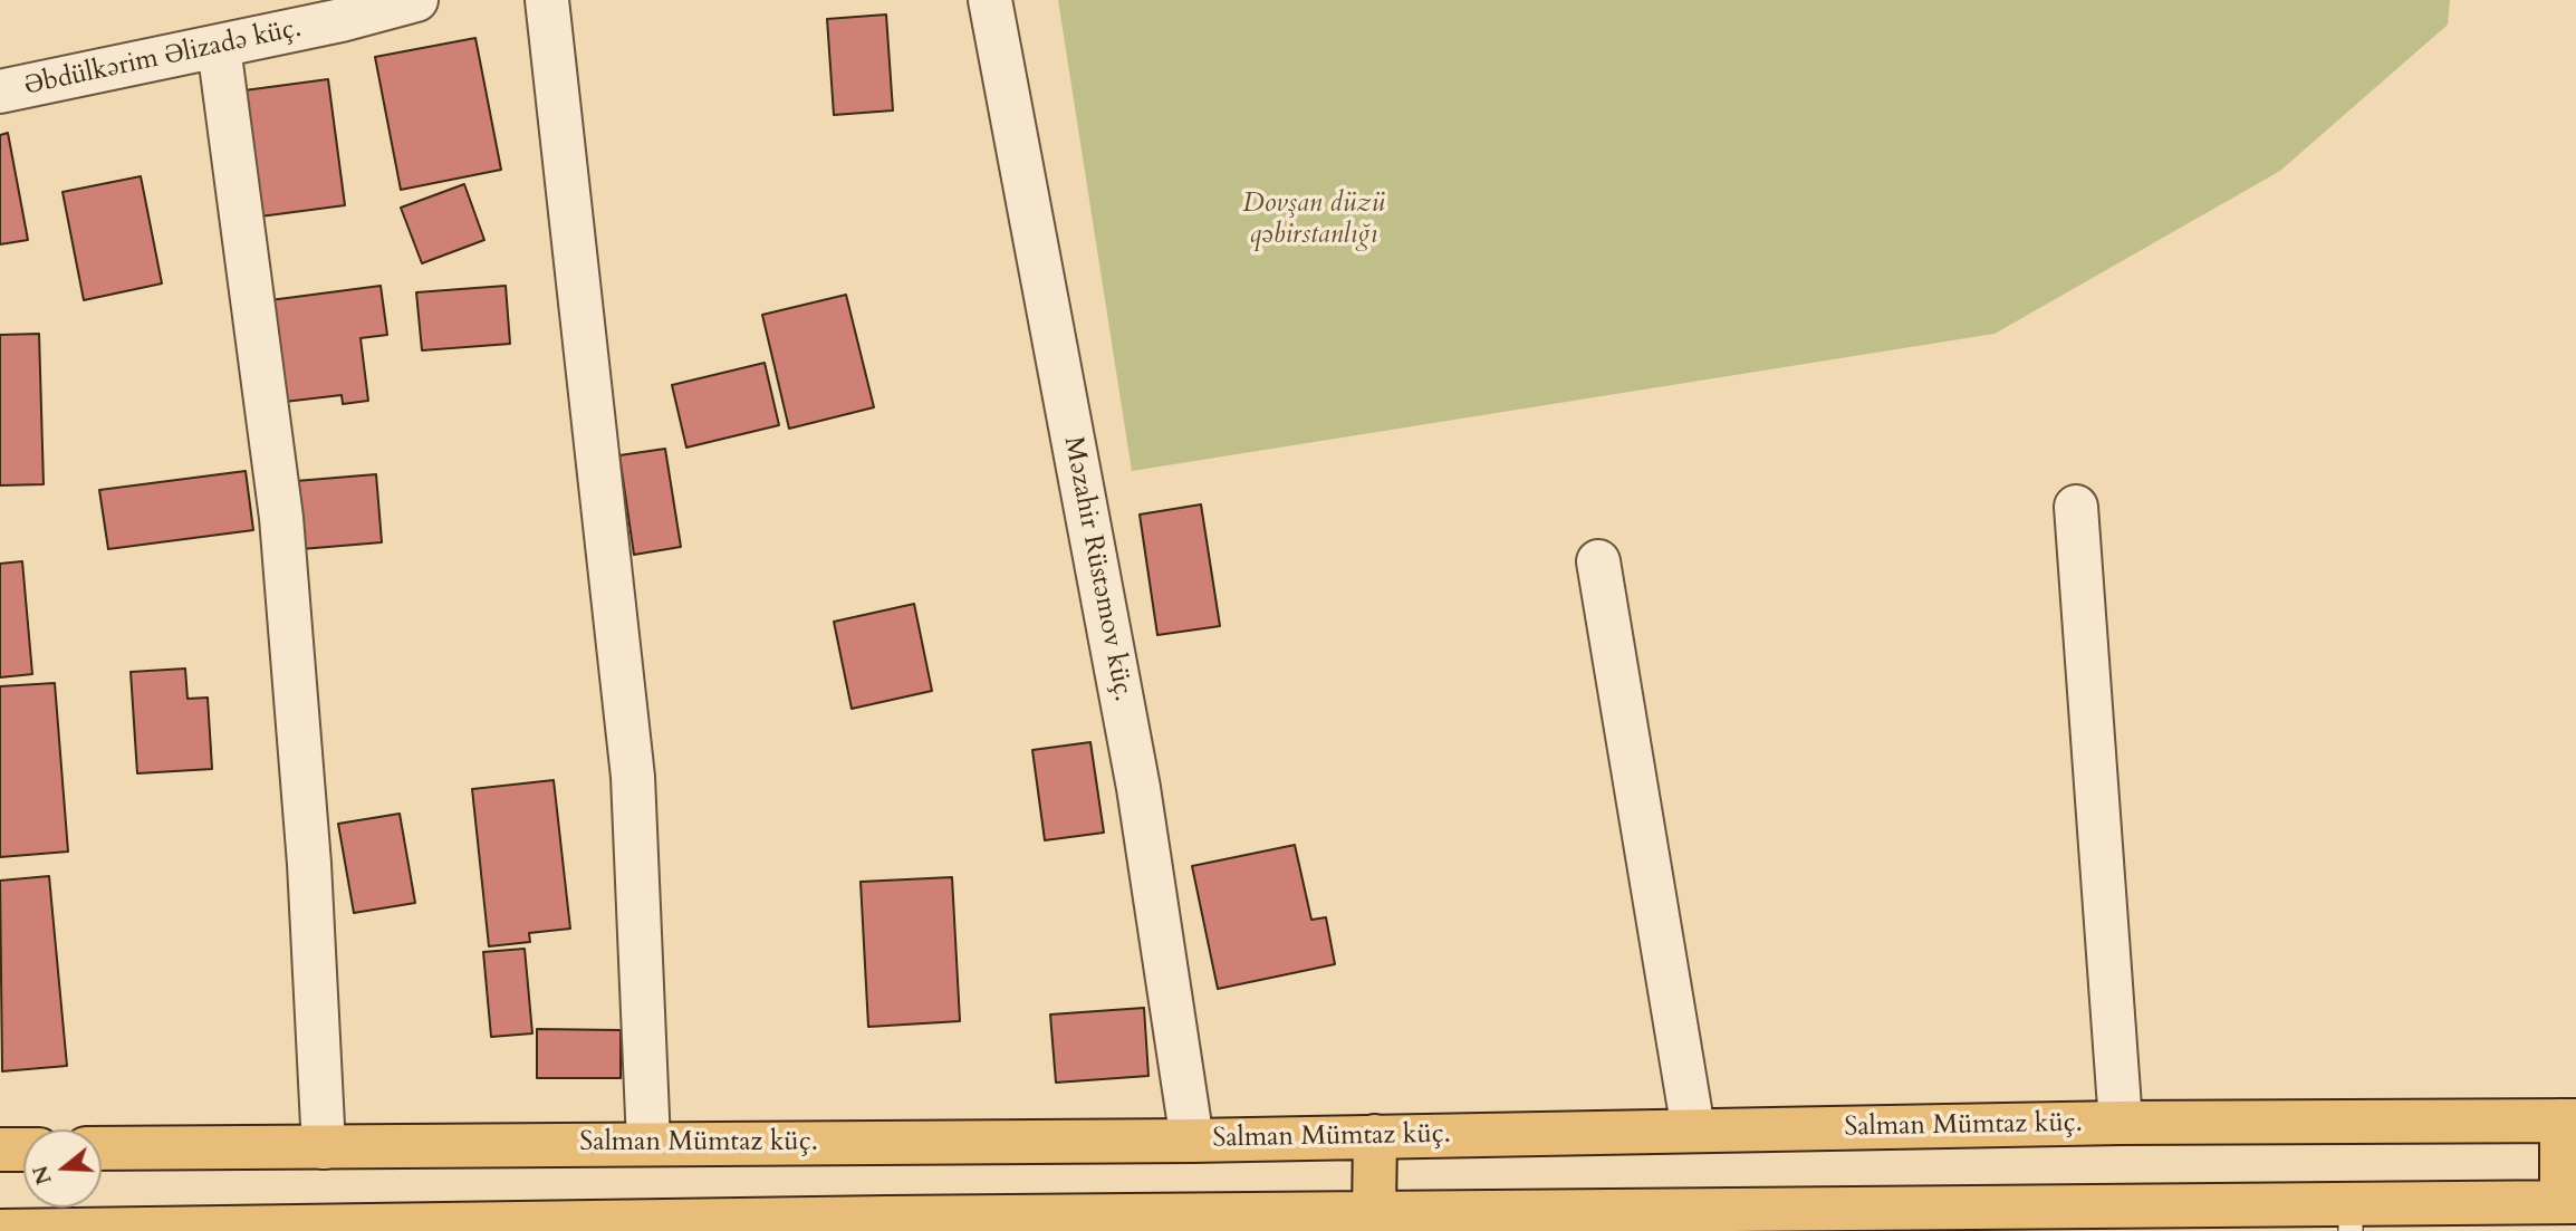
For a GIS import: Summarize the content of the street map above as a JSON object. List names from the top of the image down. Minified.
{"streets":{"highway":["Salman Mümtaz küç."],"street":["Əbdülkərim Əlizadə küç.","Məzahir Rüstəmov küç."]},"crossings":[["Məzahir Rüstəmov küç.","Salman Mümtaz küç."]],"parks":["Dovşan düzü qəbirstanlığı"],"north":"left"}
